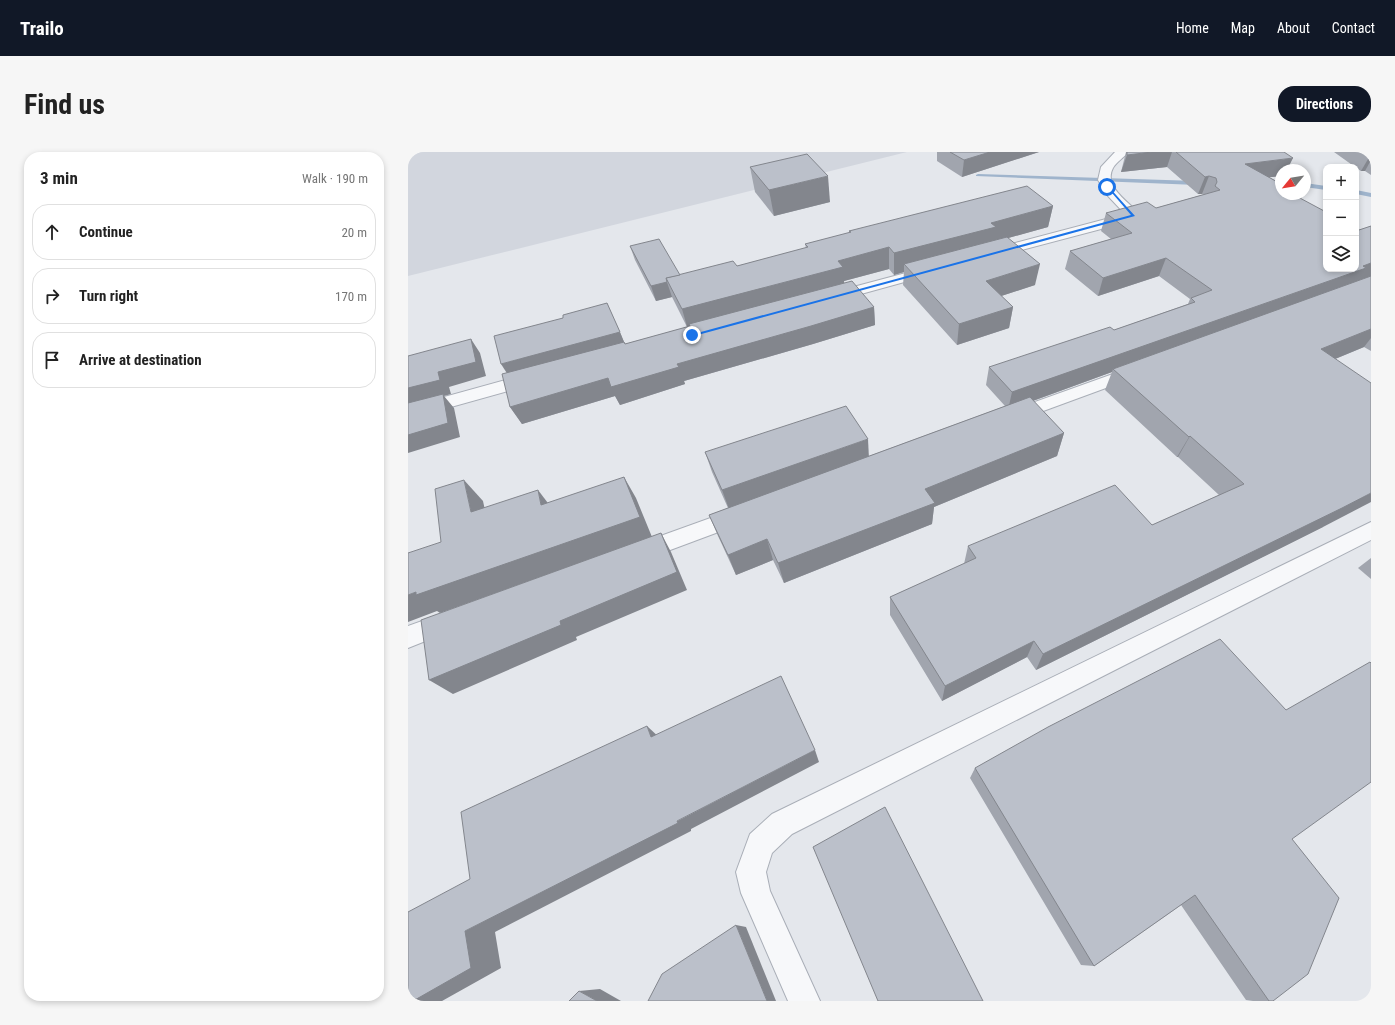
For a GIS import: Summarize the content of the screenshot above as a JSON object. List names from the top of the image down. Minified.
{"north":"bottom left","page":{"header":"Trailo","nav":["Home","Map","About","Contact"],"buttons":"Directions","title":"Find us","heading":["3 min","Walk · 190 m"],"map_buttons":["+","−"],"list":[["Continue","20 m"],["Turn right","170 m"],"Arrive at destination"]}}
